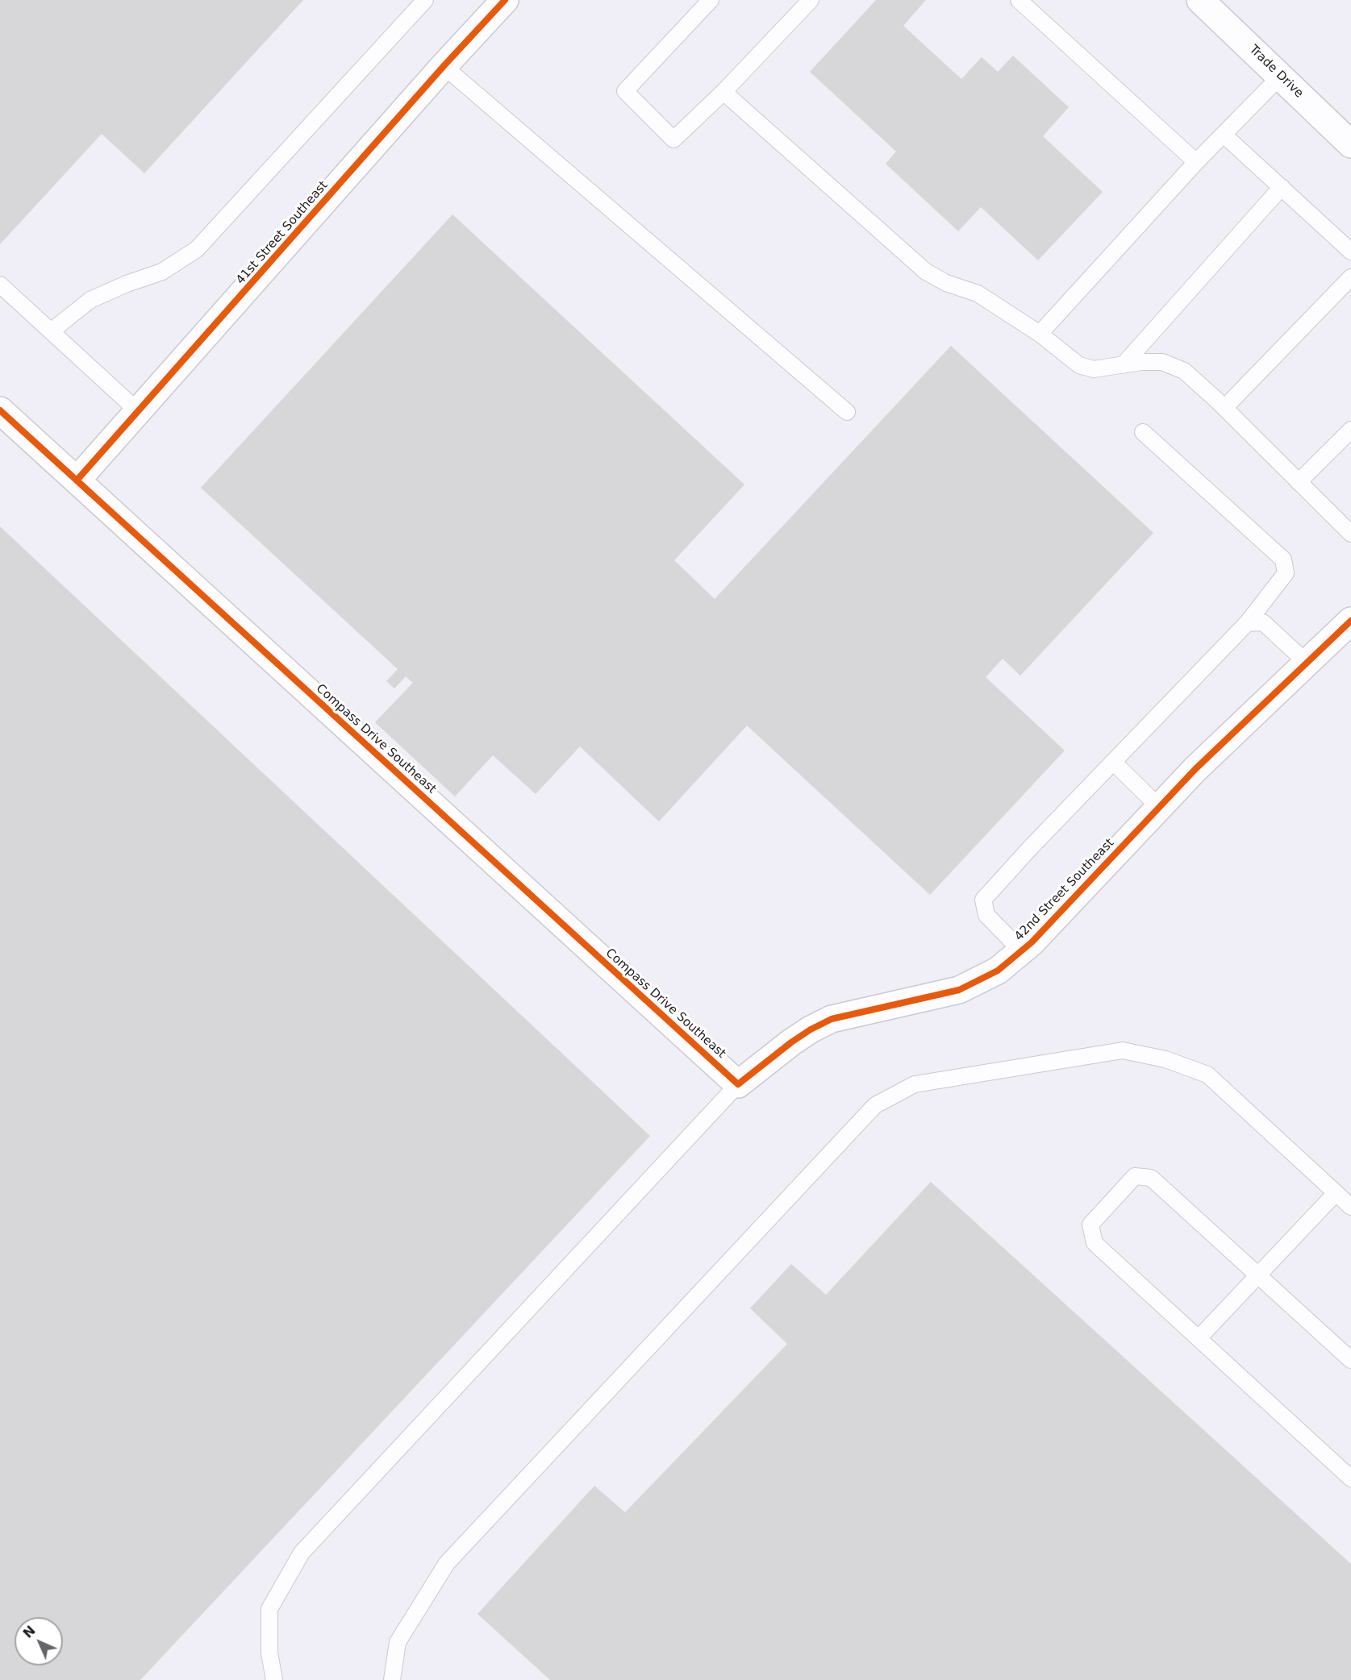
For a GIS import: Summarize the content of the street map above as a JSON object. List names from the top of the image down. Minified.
{"streets":{"street":["Trade Drive","41st Street Southeast","Compass Drive Southeast","42nd Street Southeast"]},"crossings":[["41st Street Southeast","Compass Drive Southeast"],["Compass Drive Southeast","42nd Street Southeast"]],"north":"top left"}
